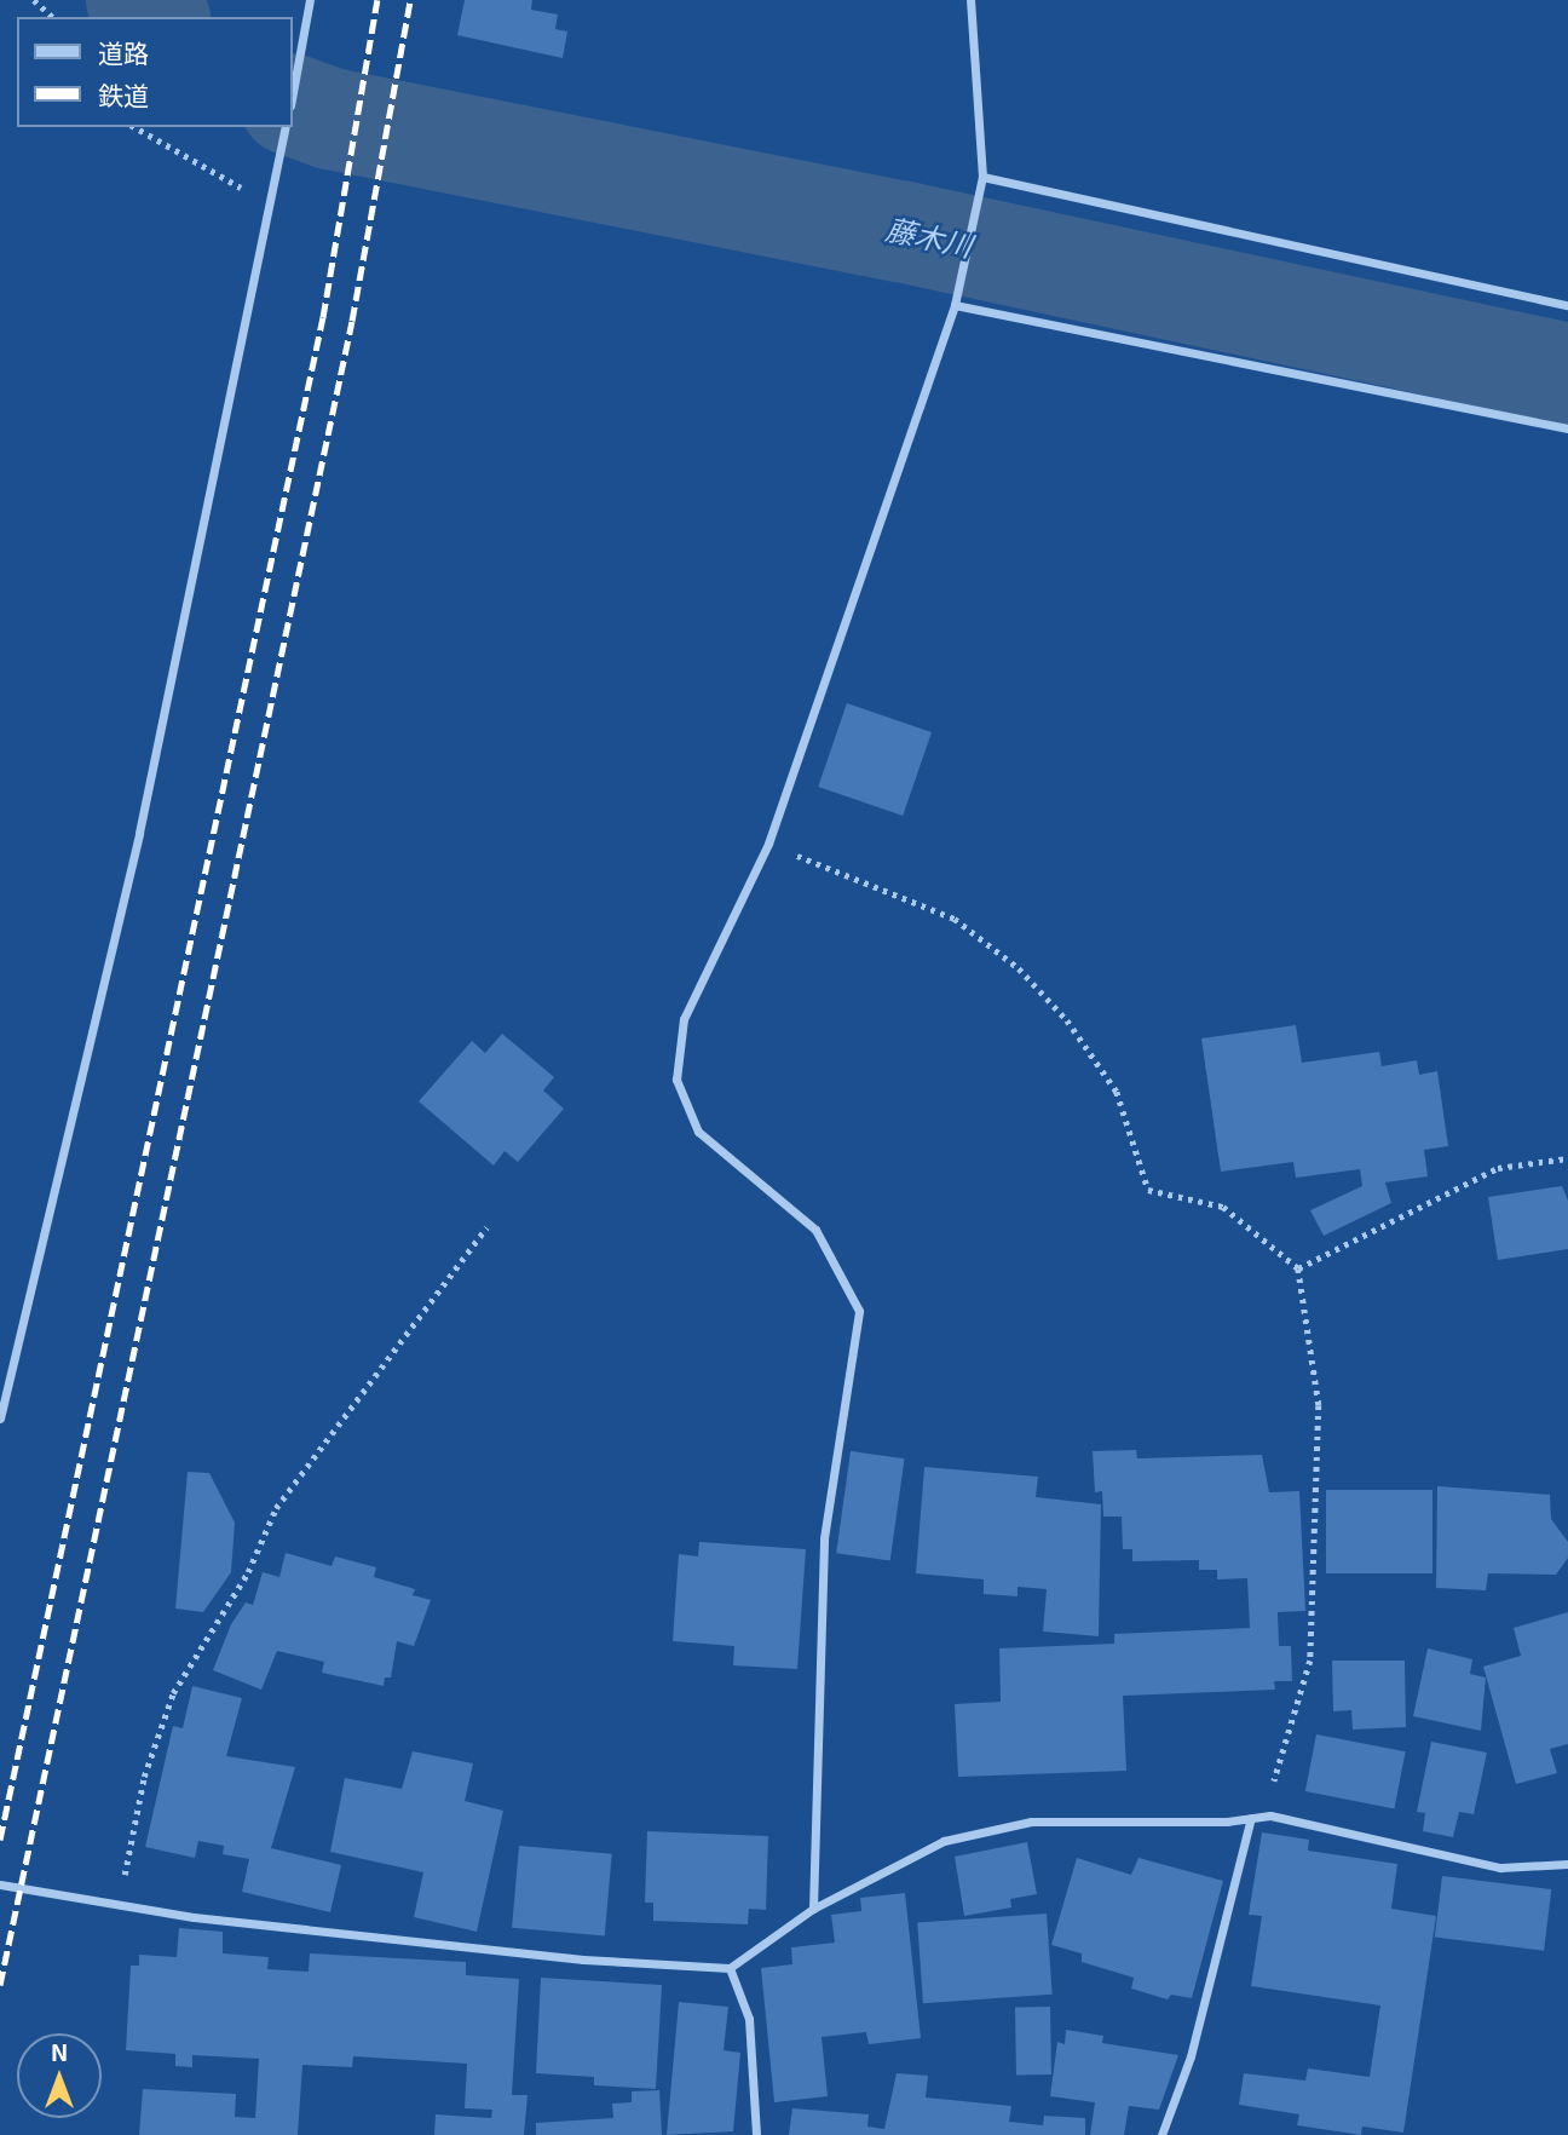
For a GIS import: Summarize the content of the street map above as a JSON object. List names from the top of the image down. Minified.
{"water":["藤木川"],"legend":["道路","鉄道"],"north":"top"}
